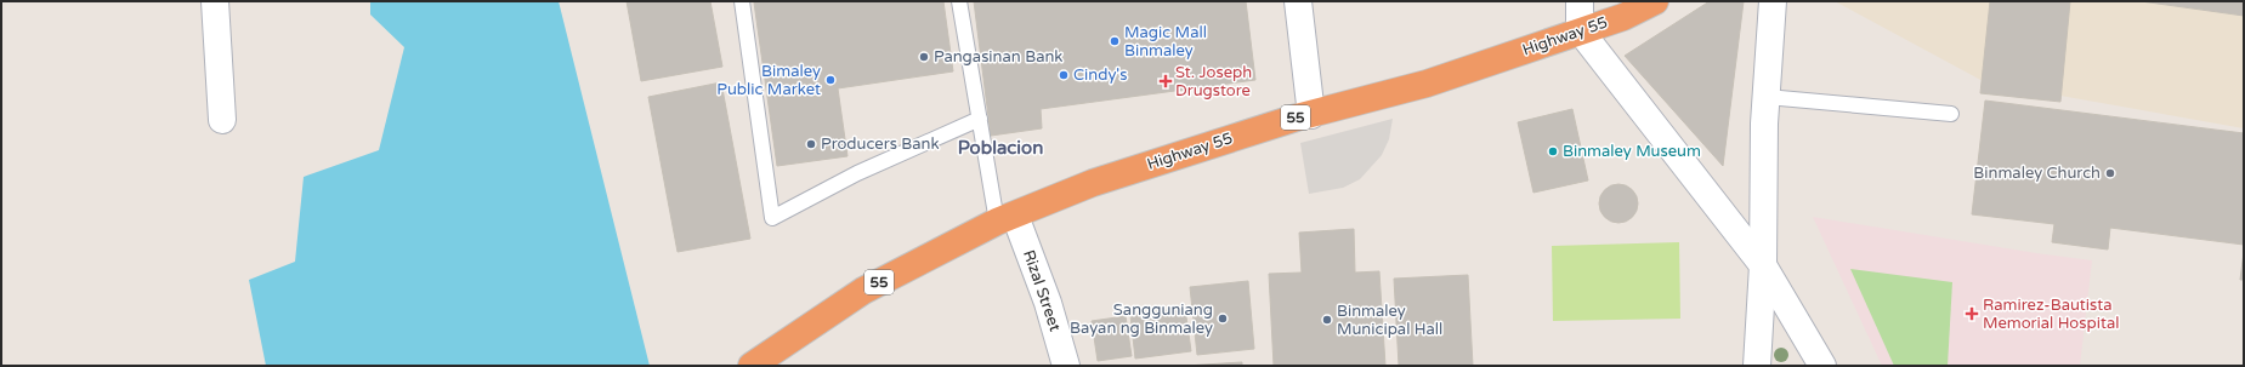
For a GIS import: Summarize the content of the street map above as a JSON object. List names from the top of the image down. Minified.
{"streets":{"highway":["Highway 55","55"],"street":["Rizal Street"]},"crossings":[["Highway 55","Rizal Street"]],"districts":["Poblacion"],"places":{"other":["Magic Mall Binmaley","Pangasinan Bank","Cindy's","Bimaley Public Market","Producers Bank","Binmaley Museum","Binmaley Church","Sangguniang Bayan ng Binmaley","Binmaley Municipal Hall"],"health":["St. Joseph Drugstore","Ramirez-Bautista Memorial Hospital"]}}
